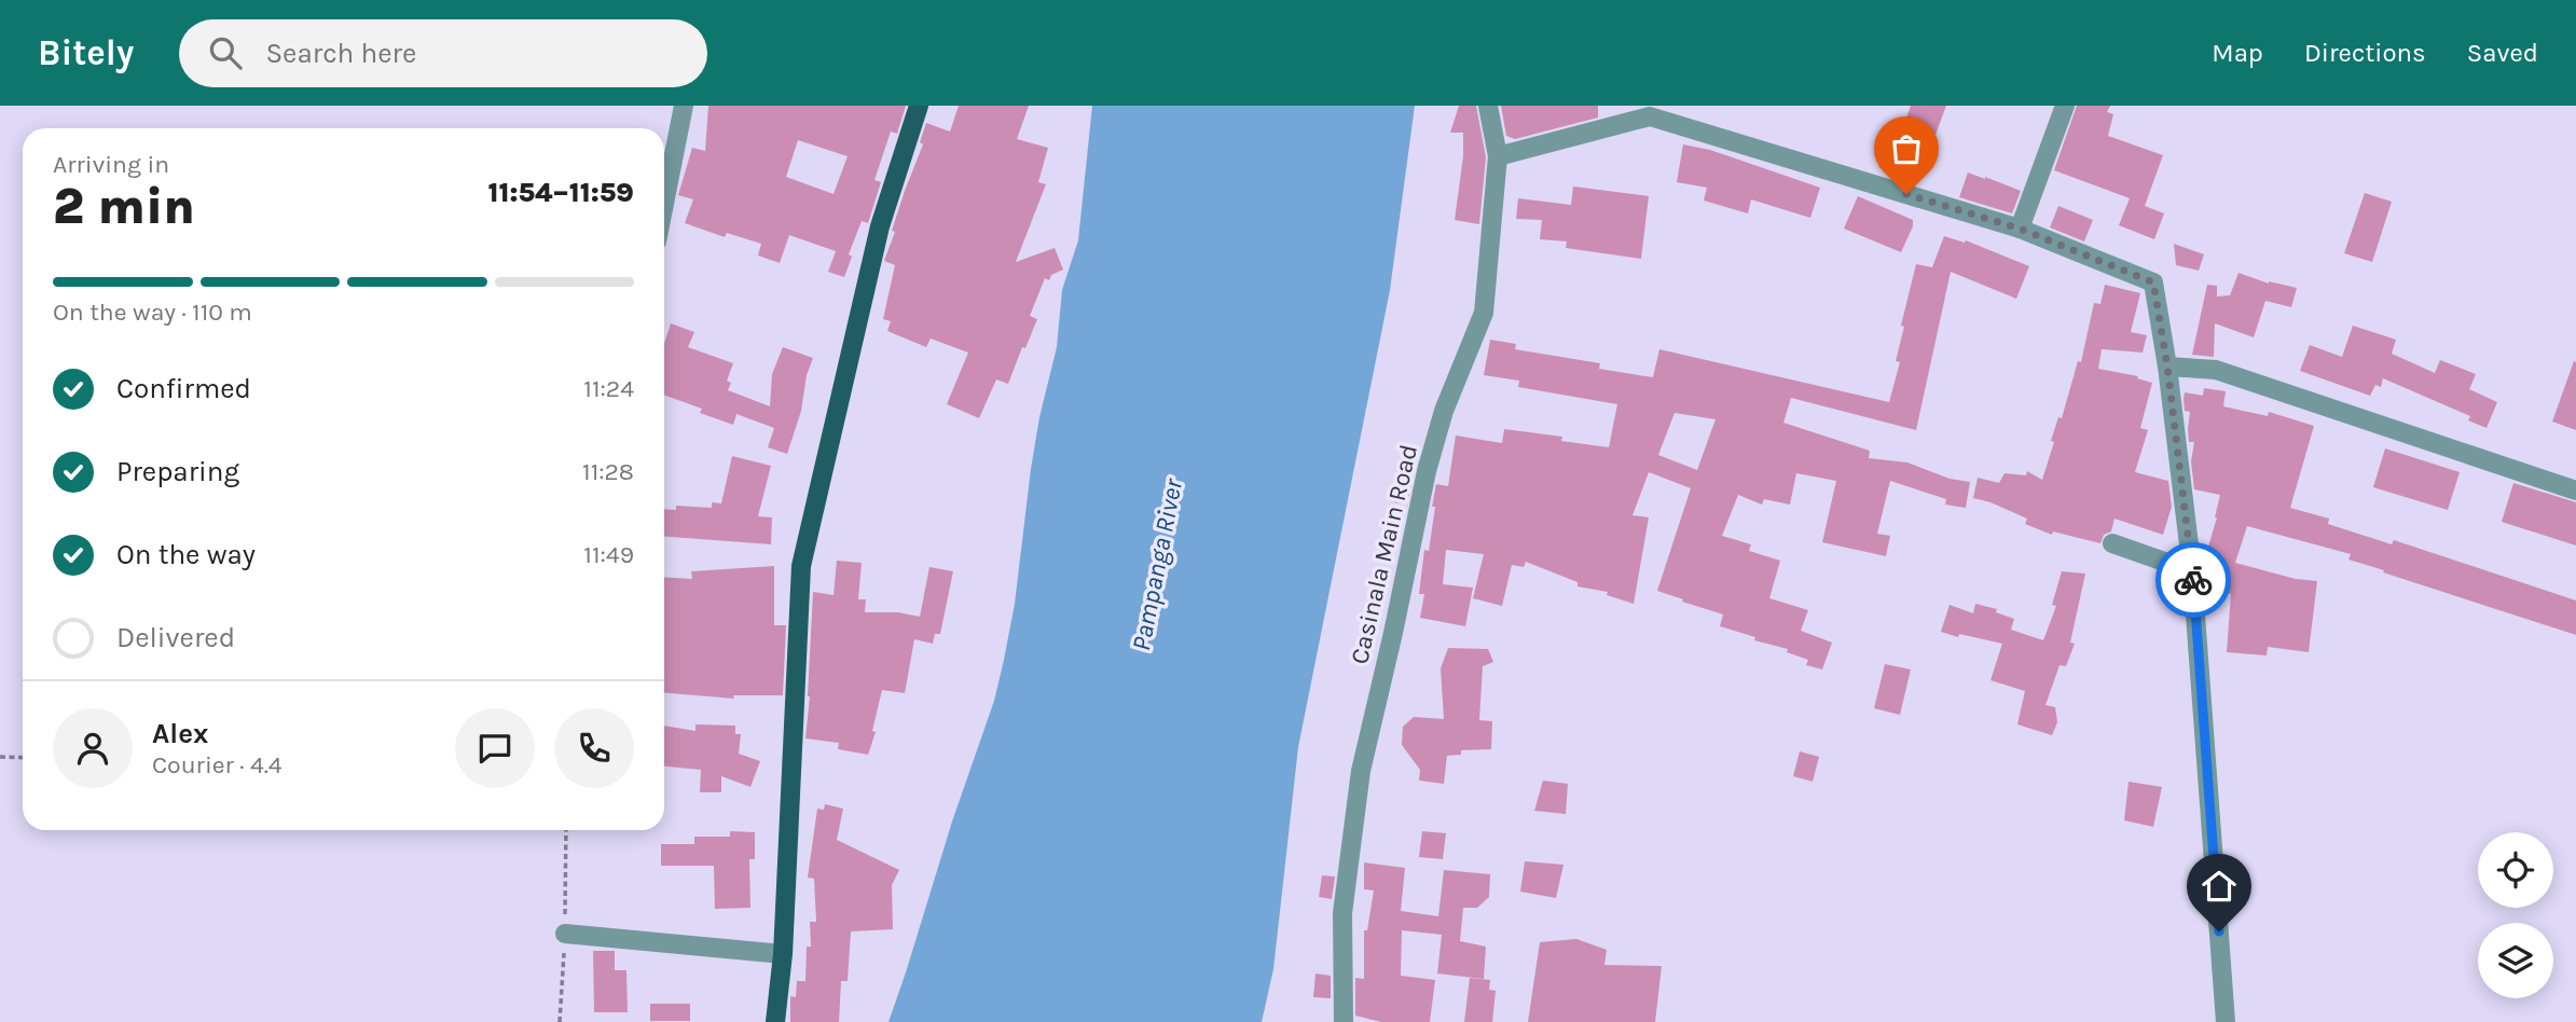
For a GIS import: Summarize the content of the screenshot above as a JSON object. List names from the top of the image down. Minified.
{"streets":{"street":["Casinala Main Road"]},"water":["Pampanga River"],"page":{"header":"Bitely","search":"Search here","nav":["Map","Directions","Saved"],"heading":["2 min","Arriving in","11:54–11:59"],"panel":["Alex","Courier · 4.4"],"bar":"On the way · 110 m","list":[["Confirmed","11:24"],["Preparing","11:28"],["On the way","11:49"],"Delivered"]}}
